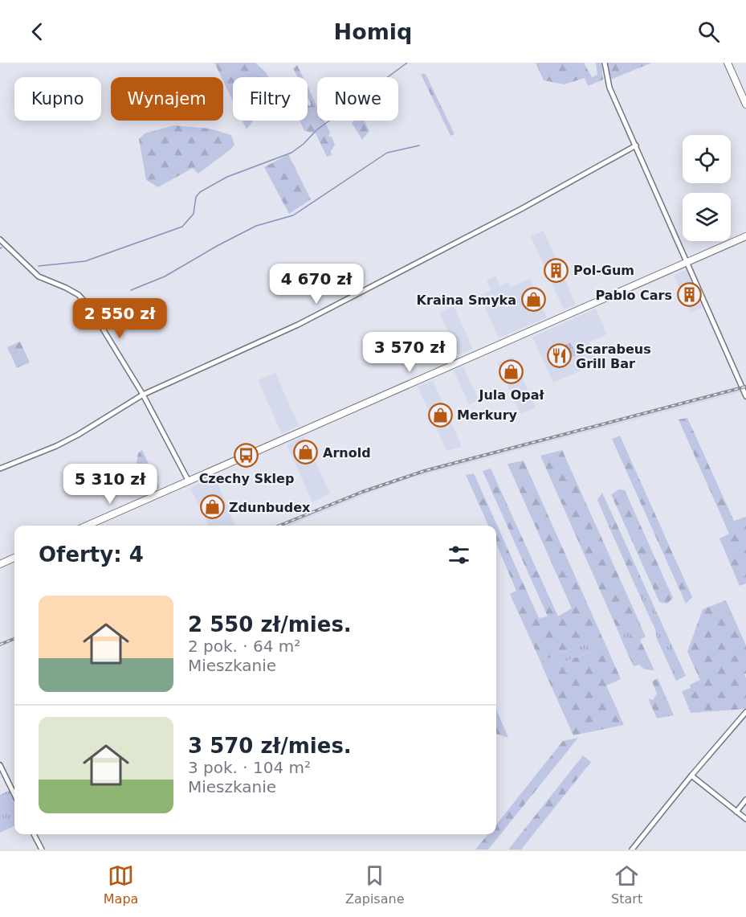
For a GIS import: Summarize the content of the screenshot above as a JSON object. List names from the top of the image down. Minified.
{"places":{"building":["Pol-Gum","Pablo Cars"],"shop":["Kraina Smyka","Jula Opał","Merkury","Arnold","Zdunbudex"],"restaurant":["Scarabeus Grill Bar"],"bus stop":["Czechy Sklep"]},"page":{"header":"Homiq","chip":["Kupno","Wynajem","Filtry","Nowe"],"price":["4 670 zł","2 550 zł","3 570 zł","5 310 zł"],"heading":"Oferty: 4","list":[{"name":"2 550 zł/mies.","note":"2 pok. · 64 m² · Mieszkanie"},{"name":"3 570 zł/mies.","note":"3 pok. · 104 m² · Mieszkanie"}],"tabs":["Mapa","Zapisane","Start"]}}
